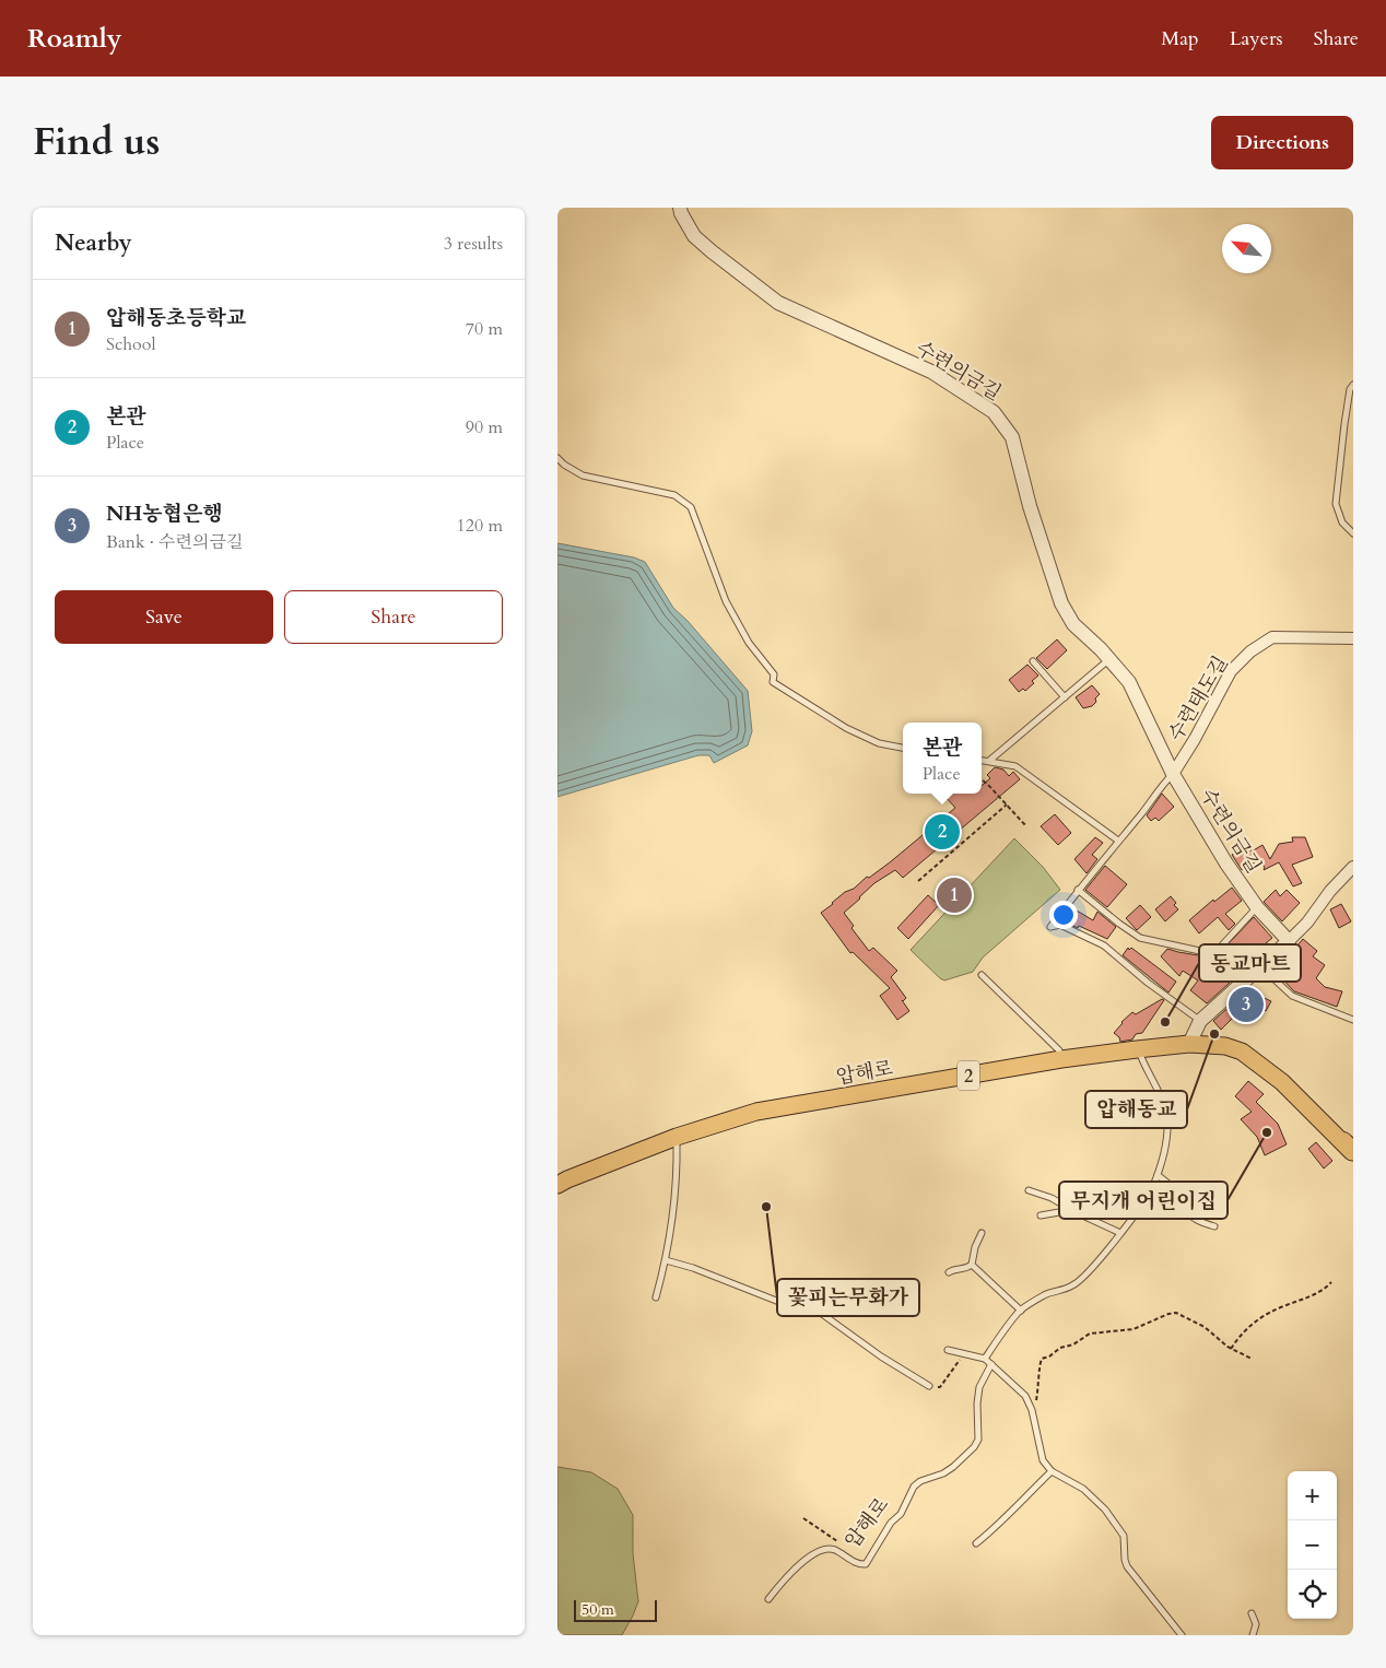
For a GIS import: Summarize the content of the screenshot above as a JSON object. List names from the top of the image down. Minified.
{"streets":{"main road":["압해로","2"],"street":["수련의금길","수련태도길"]},"crossings":[["수련의금길","수련태도길"]],"places":["동교마트","압해동교","무지개 어린이집","꽃피는무화가"],"scale_bar":"50 m","north":"top left","page":{"header":"Roamly","nav":["Map","Layers","Share"],"title":"Find us","buttons":["Directions",["Save","Share"]],"heading":["Nearby","3 results"],"list":[{"mark":"1","name":"압해동초등학교","note":"School","value":"70 m"},{"mark":"2","name":"본관","note":"Place","value":"90 m"},{"mark":"3","name":"NH농협은행","note":"Bank · 수련의금길","value":"120 m"}],"popup":["본관","Place"],"pins":["2","1","3"],"map_buttons":["+","−"],"scale":"50 m"}}
